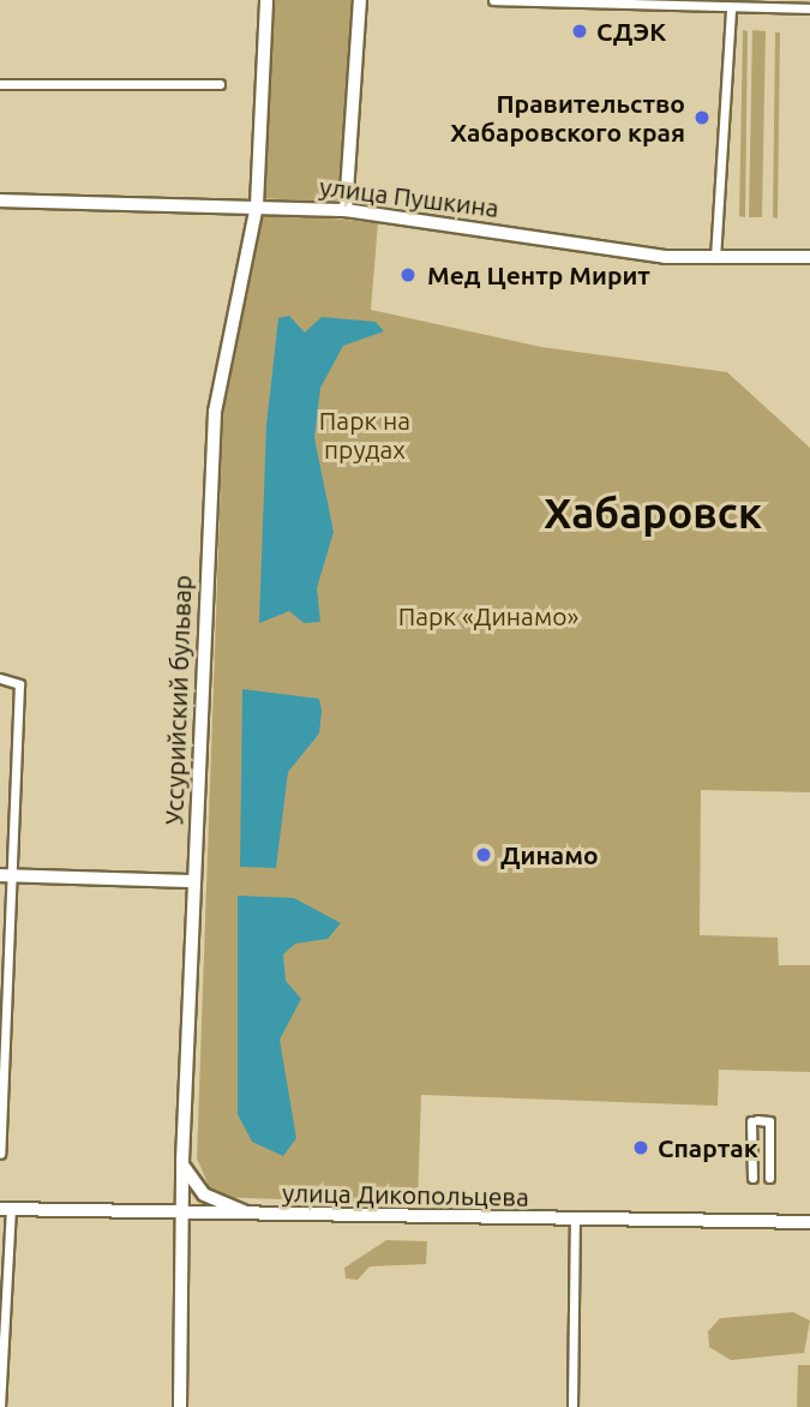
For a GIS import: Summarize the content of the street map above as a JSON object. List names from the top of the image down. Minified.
{"streets":{"street":["улица Пушкина","Уссурийский бульвар","улица Дикопольцева"]},"crossings":[["улица Пушкина","Уссурийский бульвар"],["Уссурийский бульвар","улица Дикопольцева"]],"districts":["Хабаровск"],"parks":["Парк на прудах","Парк «Динамо»"],"places":["СДЭК","Правительство Хабаровского края","Мед Центр Мирит","Динамо","Спартак"]}
